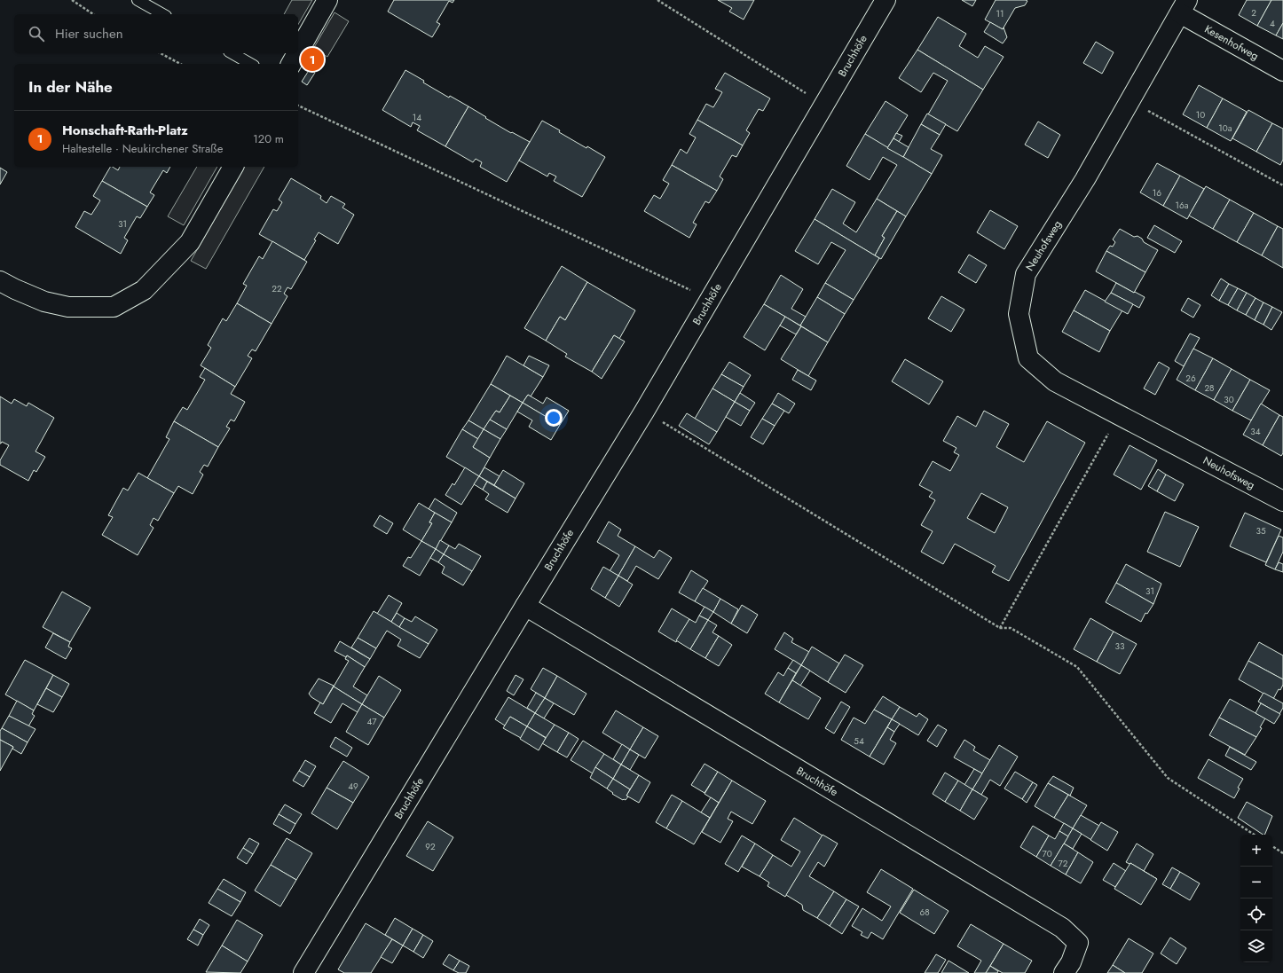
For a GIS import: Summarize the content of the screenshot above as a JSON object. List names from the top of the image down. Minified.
{"streets":{"street":["Kesenhofweg","Bruchhöfe","Neuhofsweg"]},"crossings":[["Kesenhofweg","Neuhofsweg"]],"house_numbers":["2","11","4","10","14","10a","16","16a","31","22","26","28","30","34","35","31","33","47","54","49","92","70","72","68"],"page":{"search":"Hier suchen","pins":"1","heading":"In der Nähe","list":[{"mark":"1","name":"Honschaft-Rath-Platz","note":"Haltestelle · Neukirchener Straße","value":"120 m"}],"map_buttons":["+","−"]}}
